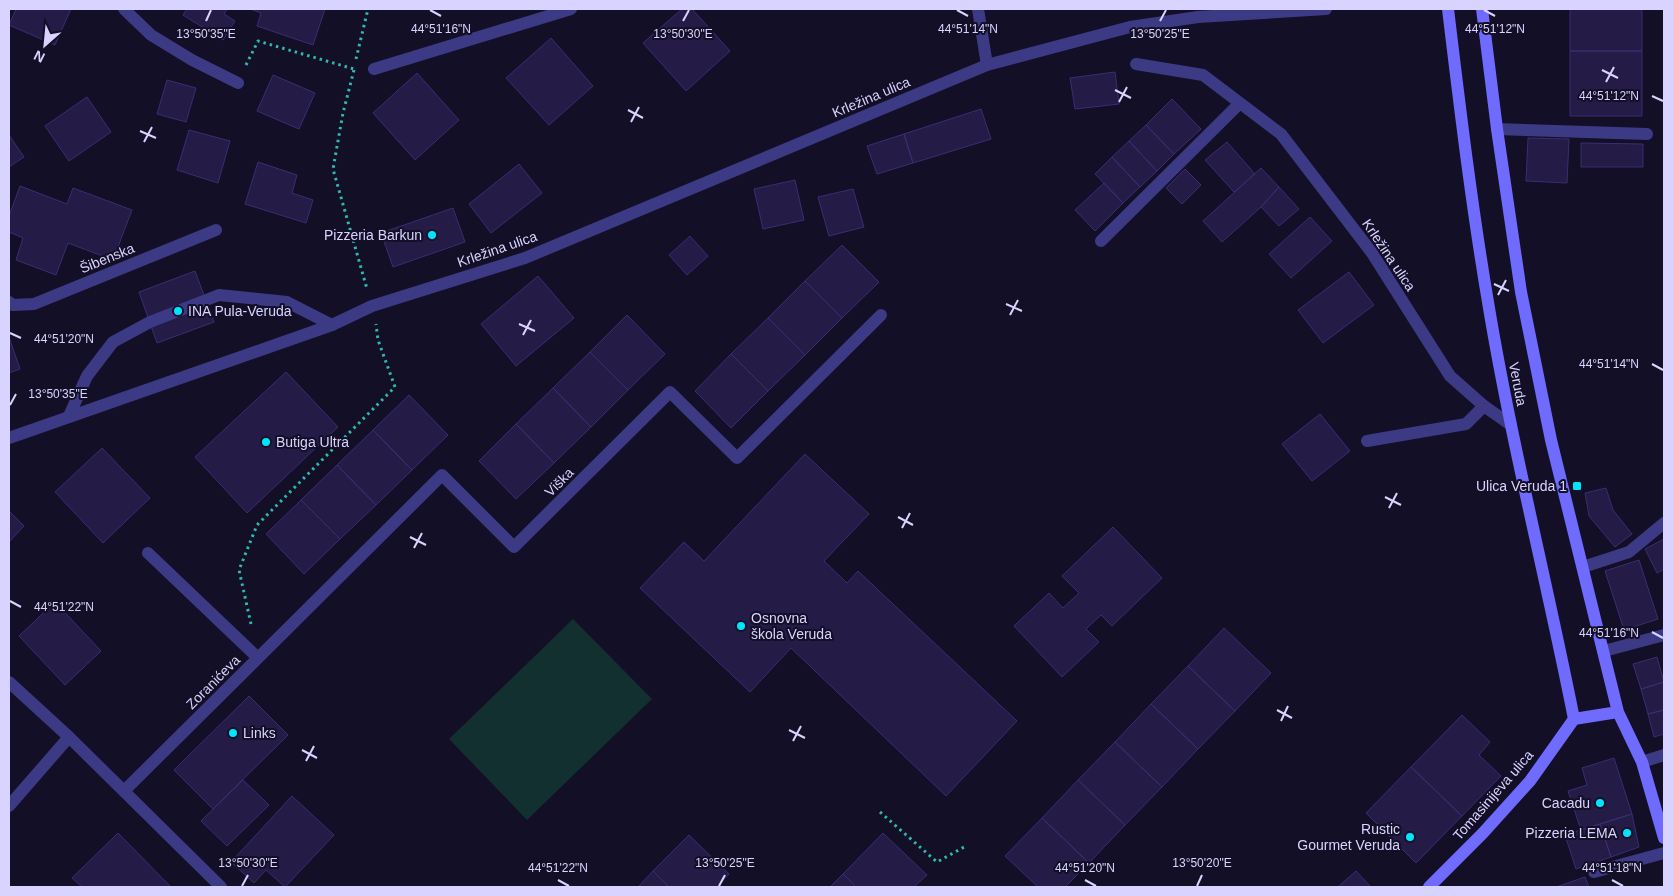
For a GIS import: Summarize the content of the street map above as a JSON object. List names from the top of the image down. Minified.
{"streets":{"main road":["Veruda","Tomasinijeva ulica"],"street":["Krležina ulica","Šibenska","Viška","Zoranićeva"]},"crossings":[["Krležina ulica","Veruda"],["Veruda","Tomasinijeva ulica"],["Viška","Zoranićeva"]],"places":{"other":["Pizzeria Barkun","INA Pula-Veruda","Butiga Ultra","Osnovna škola Veruda","Links","Cacadu","Pizzeria LEMA","Rustic Gourmet Veruda"],"transit":["Ulica Veruda 1"]},"north":"bottom left","coordinates":["44°51'12\"N","44°51'16\"N","44°51'14\"N","13°50'35\"E","13°50'30\"E","13°50'25\"E","44°51'20\"N","44°51'22\"N","13°50'20\"E","44°51'18\"N"]}
